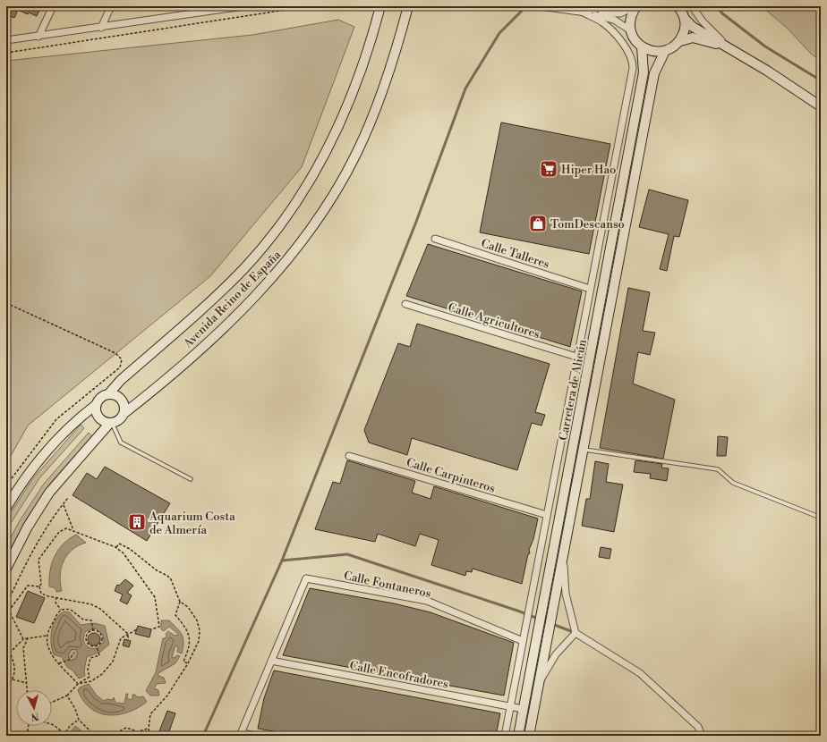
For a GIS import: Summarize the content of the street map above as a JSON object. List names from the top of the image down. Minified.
{"streets":{"main road":["Avenida Reino de España","Carretera de Alicún"],"street":["Calle Talleres","Calle Agricultores","Calle Carpinteros","Calle Fontaneros","Calle Encofradores"]},"crossings":[["Carretera de Alicún","Calle Encofradores"],["Calle Fontaneros","Calle Encofradores"]],"places":{"supermarket":["Hiper Hao"],"shop":["TomDescanso"],"building":["Aquarium Costa de Almería"]},"north":"bottom"}
